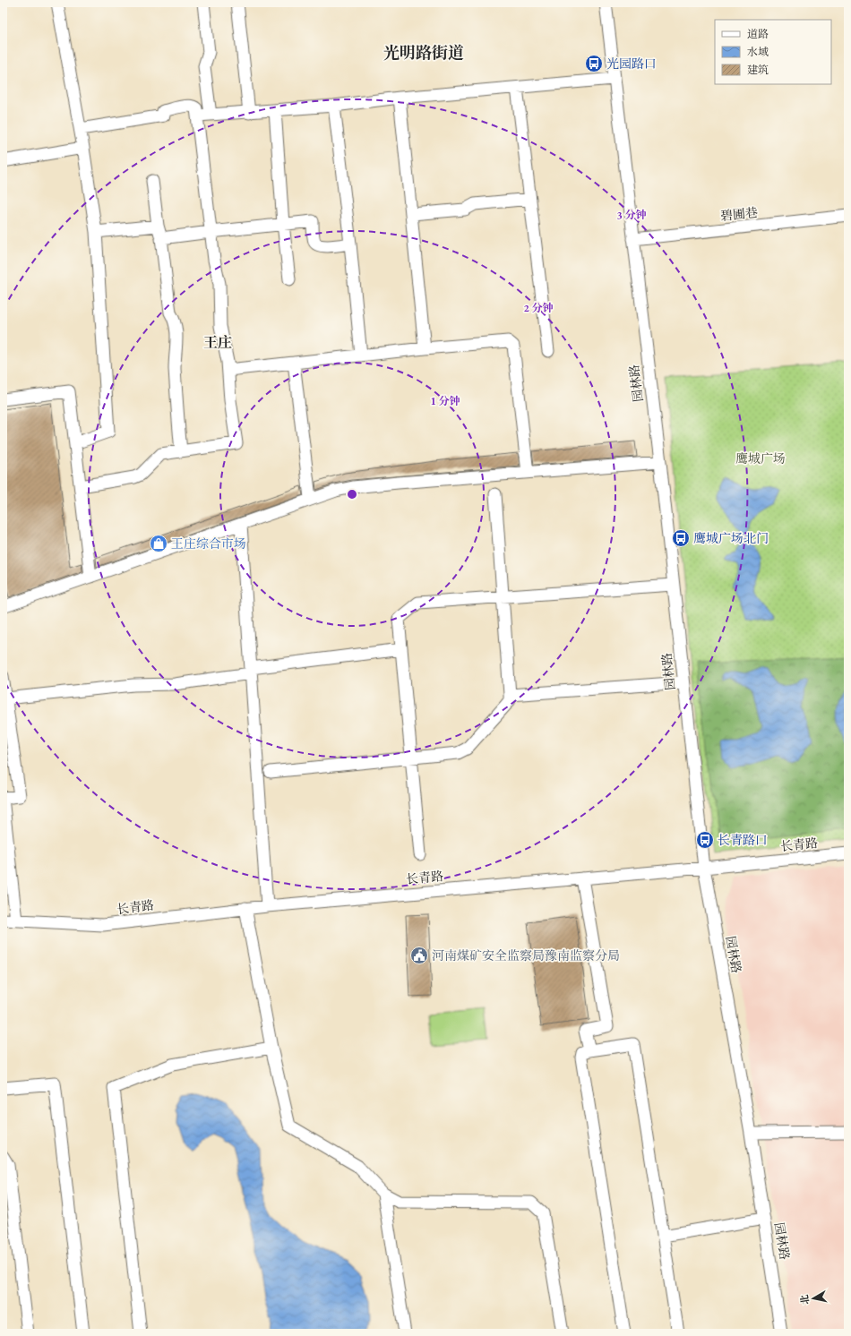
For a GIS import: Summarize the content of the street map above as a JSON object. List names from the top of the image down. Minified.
{"streets":{"street":["碧圃巷","园林路","长青路"]},"crossings":[["碧圃巷","园林路"],["园林路","长青路"]],"districts":["光明路街道","王庄"],"parks":["鹰城广场"],"places":{"bus stop":["光园路口","鹰城广场北门","长青路口"],"shop":["王庄综合市场"],"public building":["河南煤矿安全监察局豫南监察分局"]},"legend":["道路","水域","建筑"],"north":"left","rings":["3 分钟","2 分钟","1 分钟"]}
